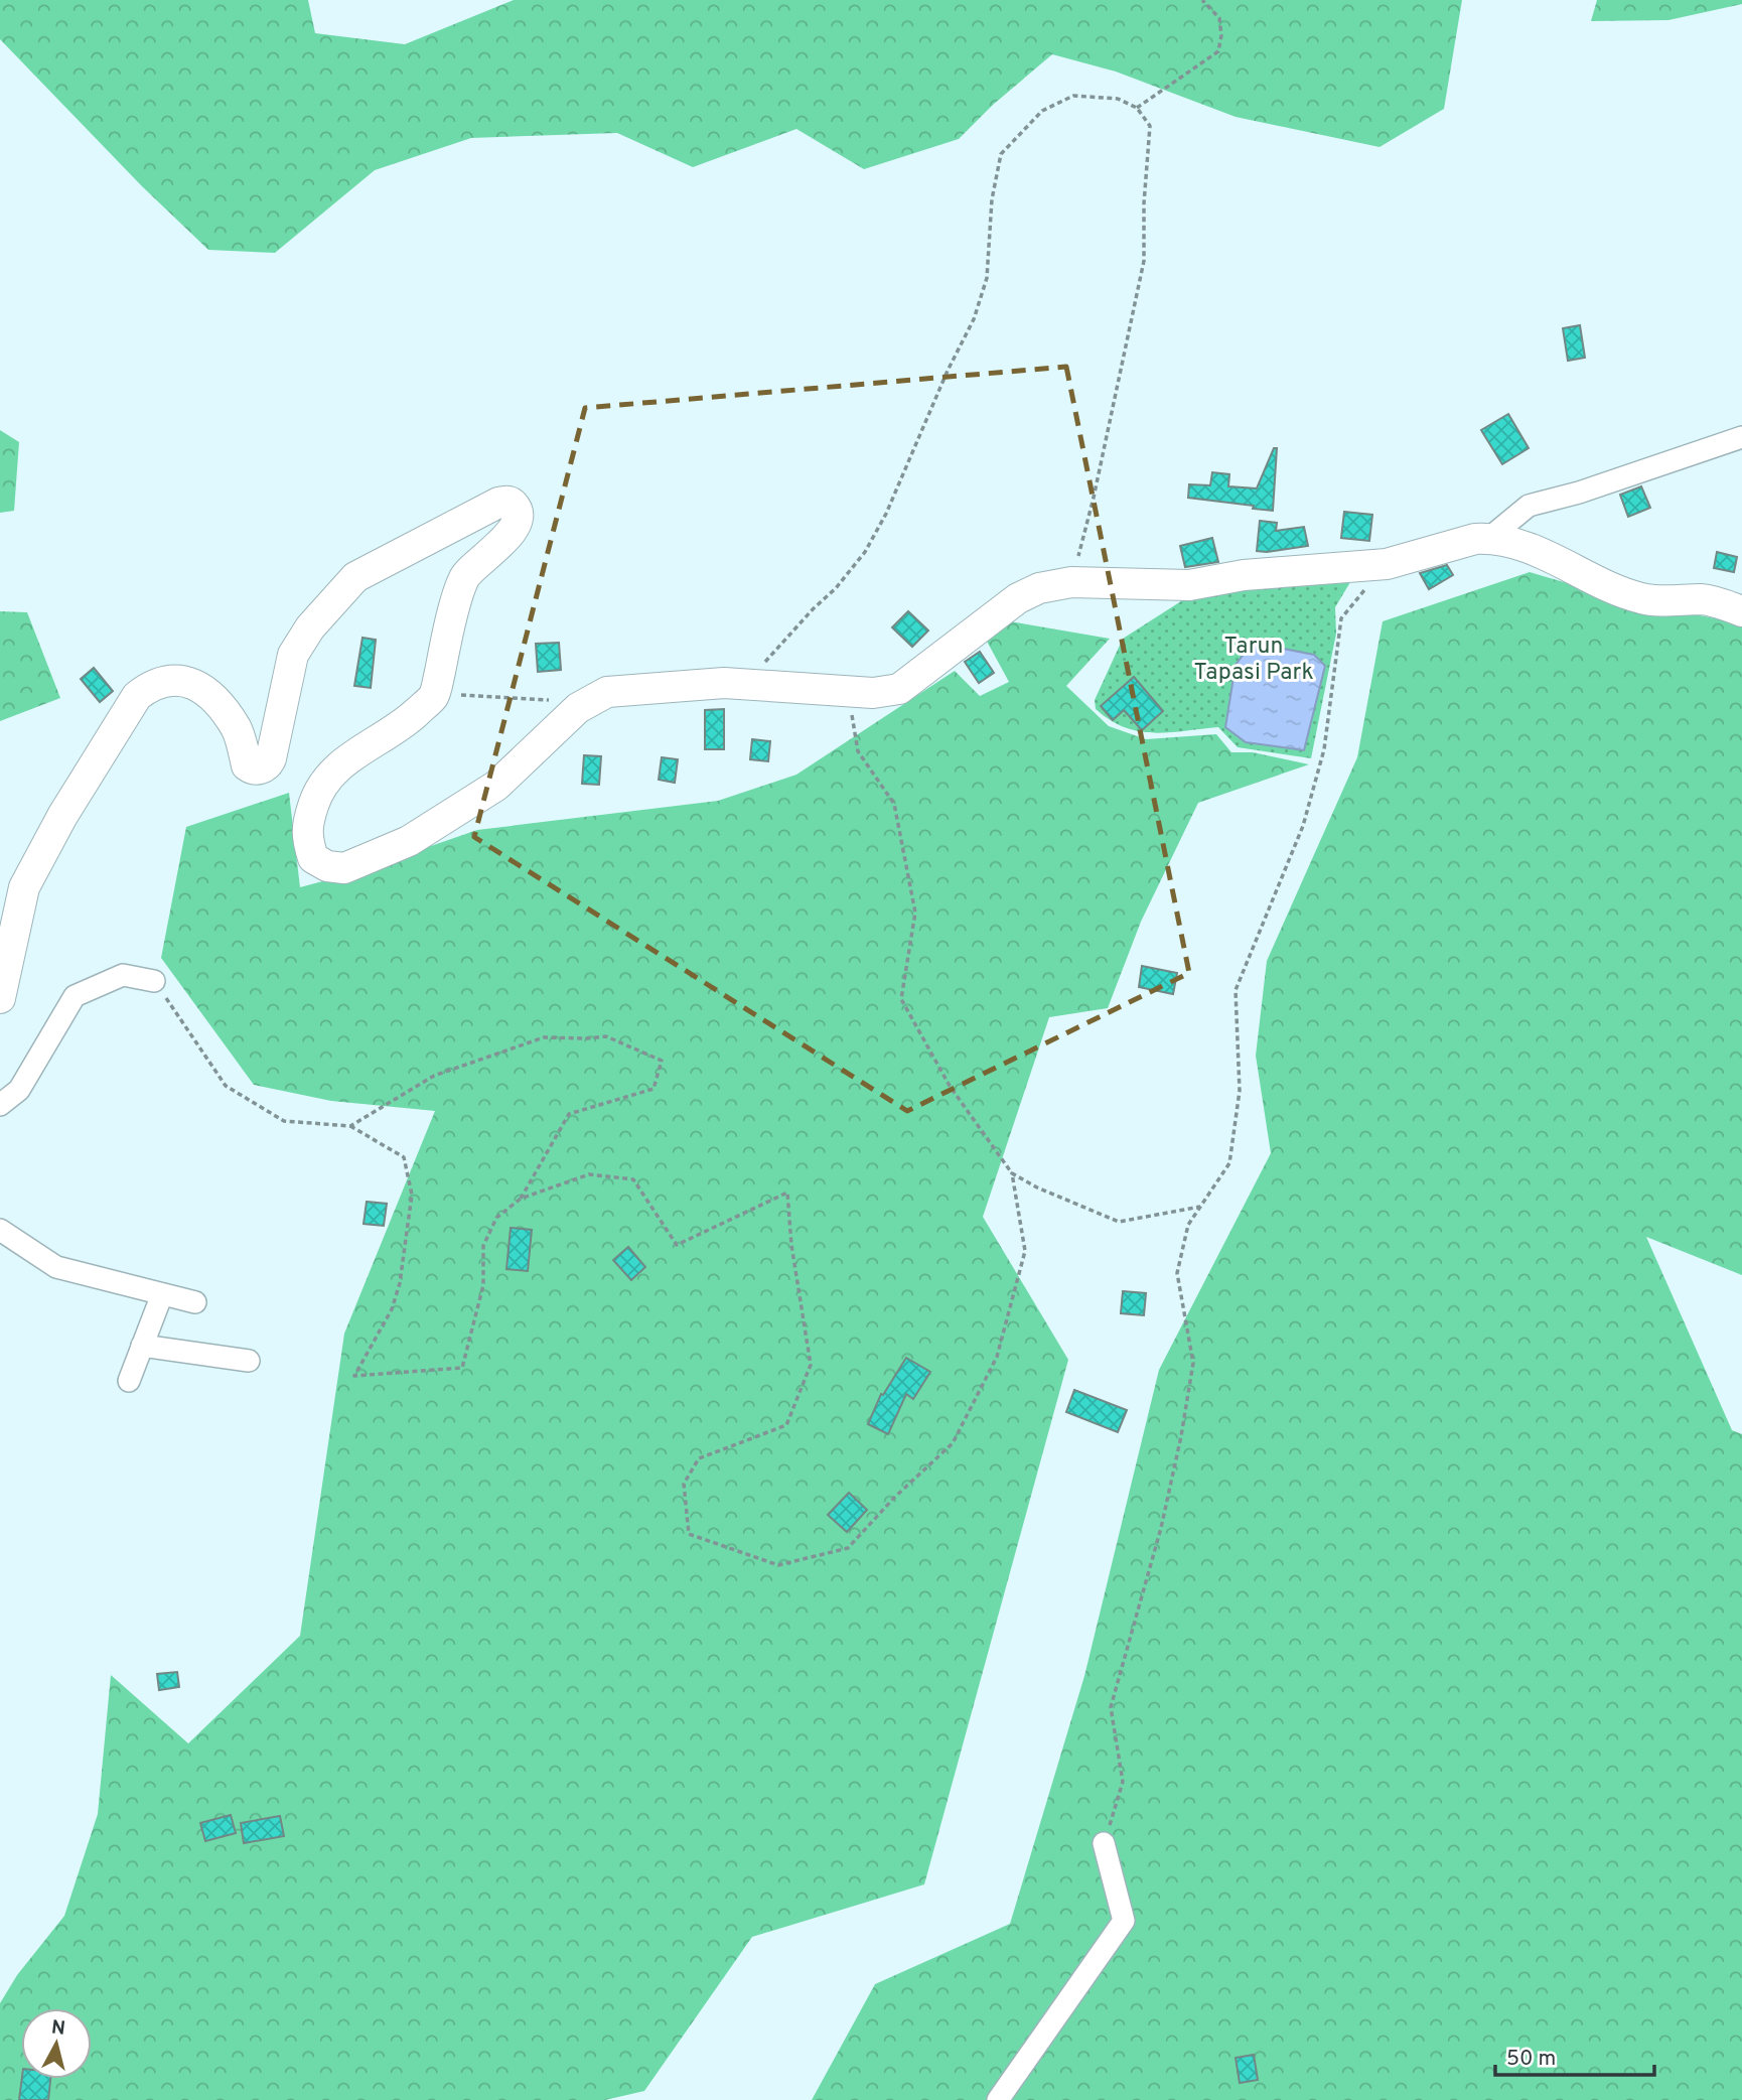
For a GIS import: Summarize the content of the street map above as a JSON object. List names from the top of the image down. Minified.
{"parks":["Tarun Tapasi Park"],"scale_bar":"50 m","north":"top"}
